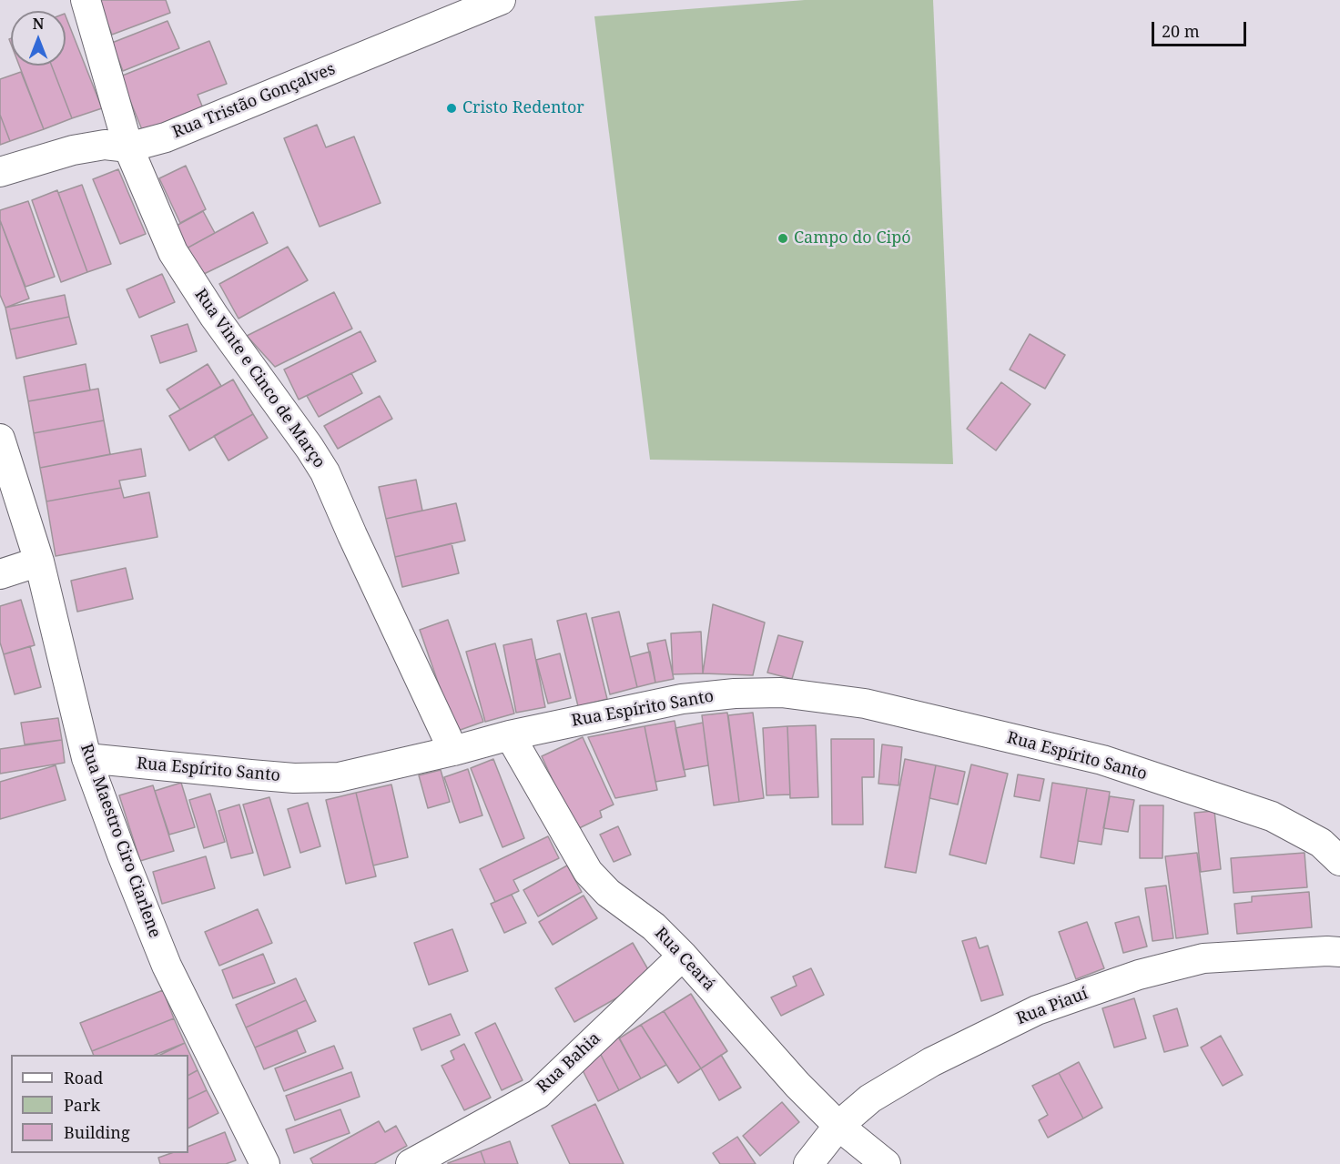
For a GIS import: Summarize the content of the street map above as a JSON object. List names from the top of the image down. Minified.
{"streets":{"street":["Rua Tristão Gonçalves","Rua Vinte e Cinco de Março","Rua Espírito Santo","Rua Maestro Ciro Ciarlene","Rua Ceará","Rua Piauí","Rua Bahia"]},"crossings":[["Rua Tristão Gonçalves","Rua Vinte e Cinco de Março"],["Rua Vinte e Cinco de Março","Rua Espírito Santo"],["Rua Espírito Santo","Rua Maestro Ciro Ciarlene"],["Rua Espírito Santo","Rua Ceará"],["Rua Ceará","Rua Piauí"],["Rua Ceará","Rua Bahia"]],"places":["Cristo Redentor","Campo do Cipó"],"legend":["Road","Park","Building"],"scale_bar":"20 m","north":"top"}
